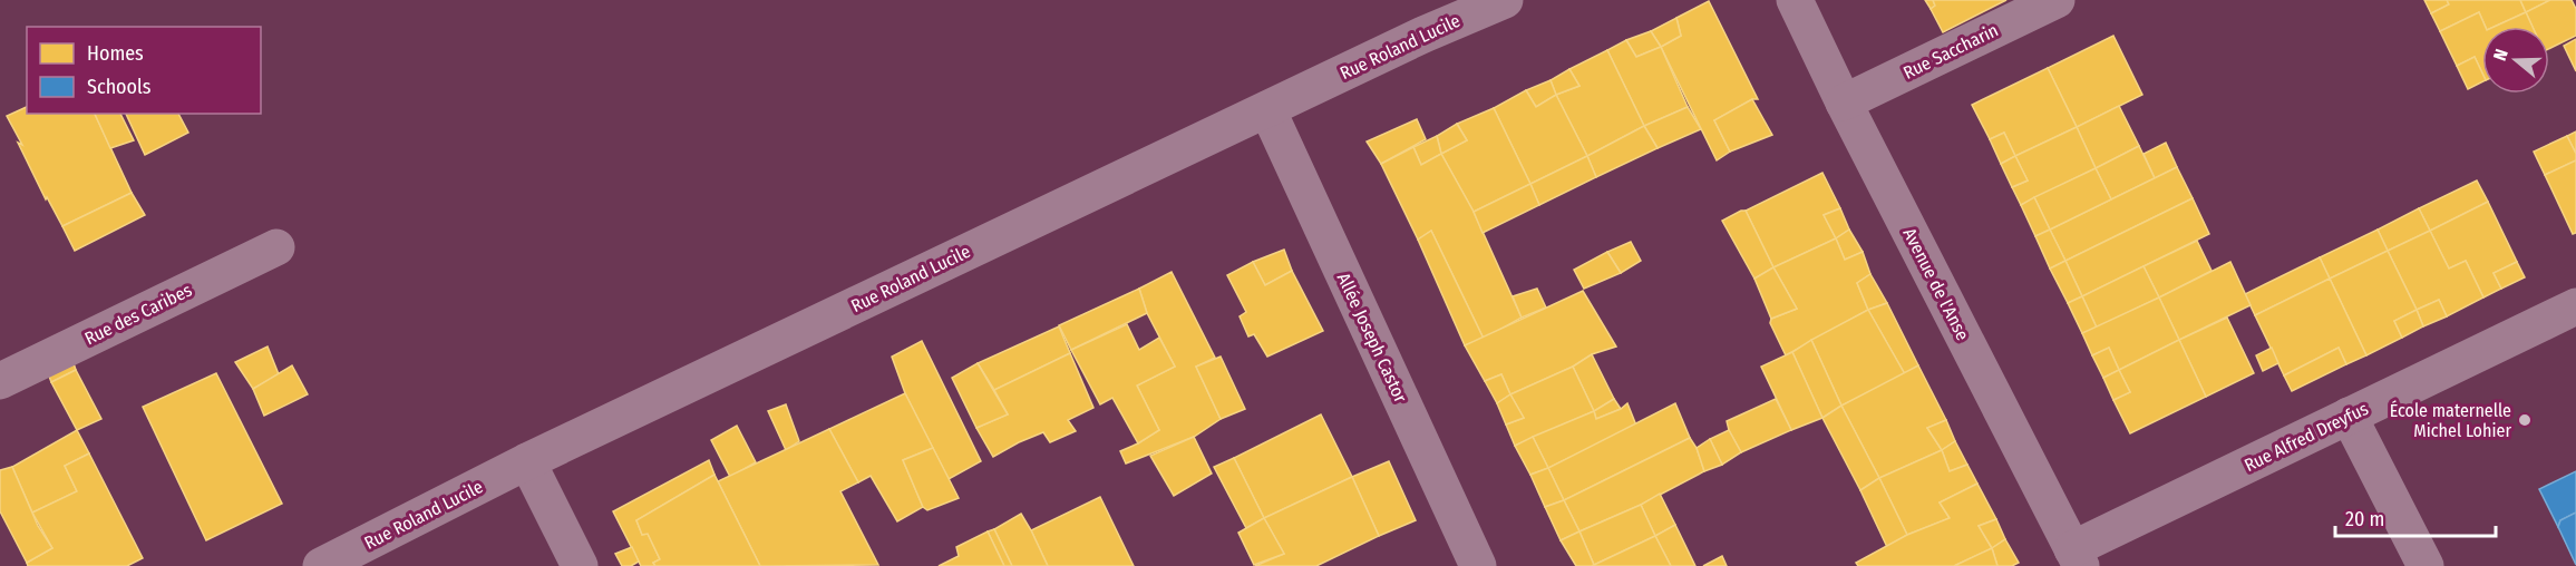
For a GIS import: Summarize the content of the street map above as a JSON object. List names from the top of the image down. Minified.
{"streets":{"street":["Rue Roland Lucile","Rue Saccharin","Avenue de l'Anse","Rue des Caribes","Allée Joseph Castor","Rue Alfred Dreyfus"]},"crossings":[["Rue Roland Lucile","Allée Joseph Castor"],["Rue Saccharin","Avenue de l'Anse"],["Avenue de l'Anse","Rue Alfred Dreyfus"]],"places":["École maternelle Michel Lohier"],"legend":["Homes","Schools"],"scale_bar":"20 m","north":"left"}
